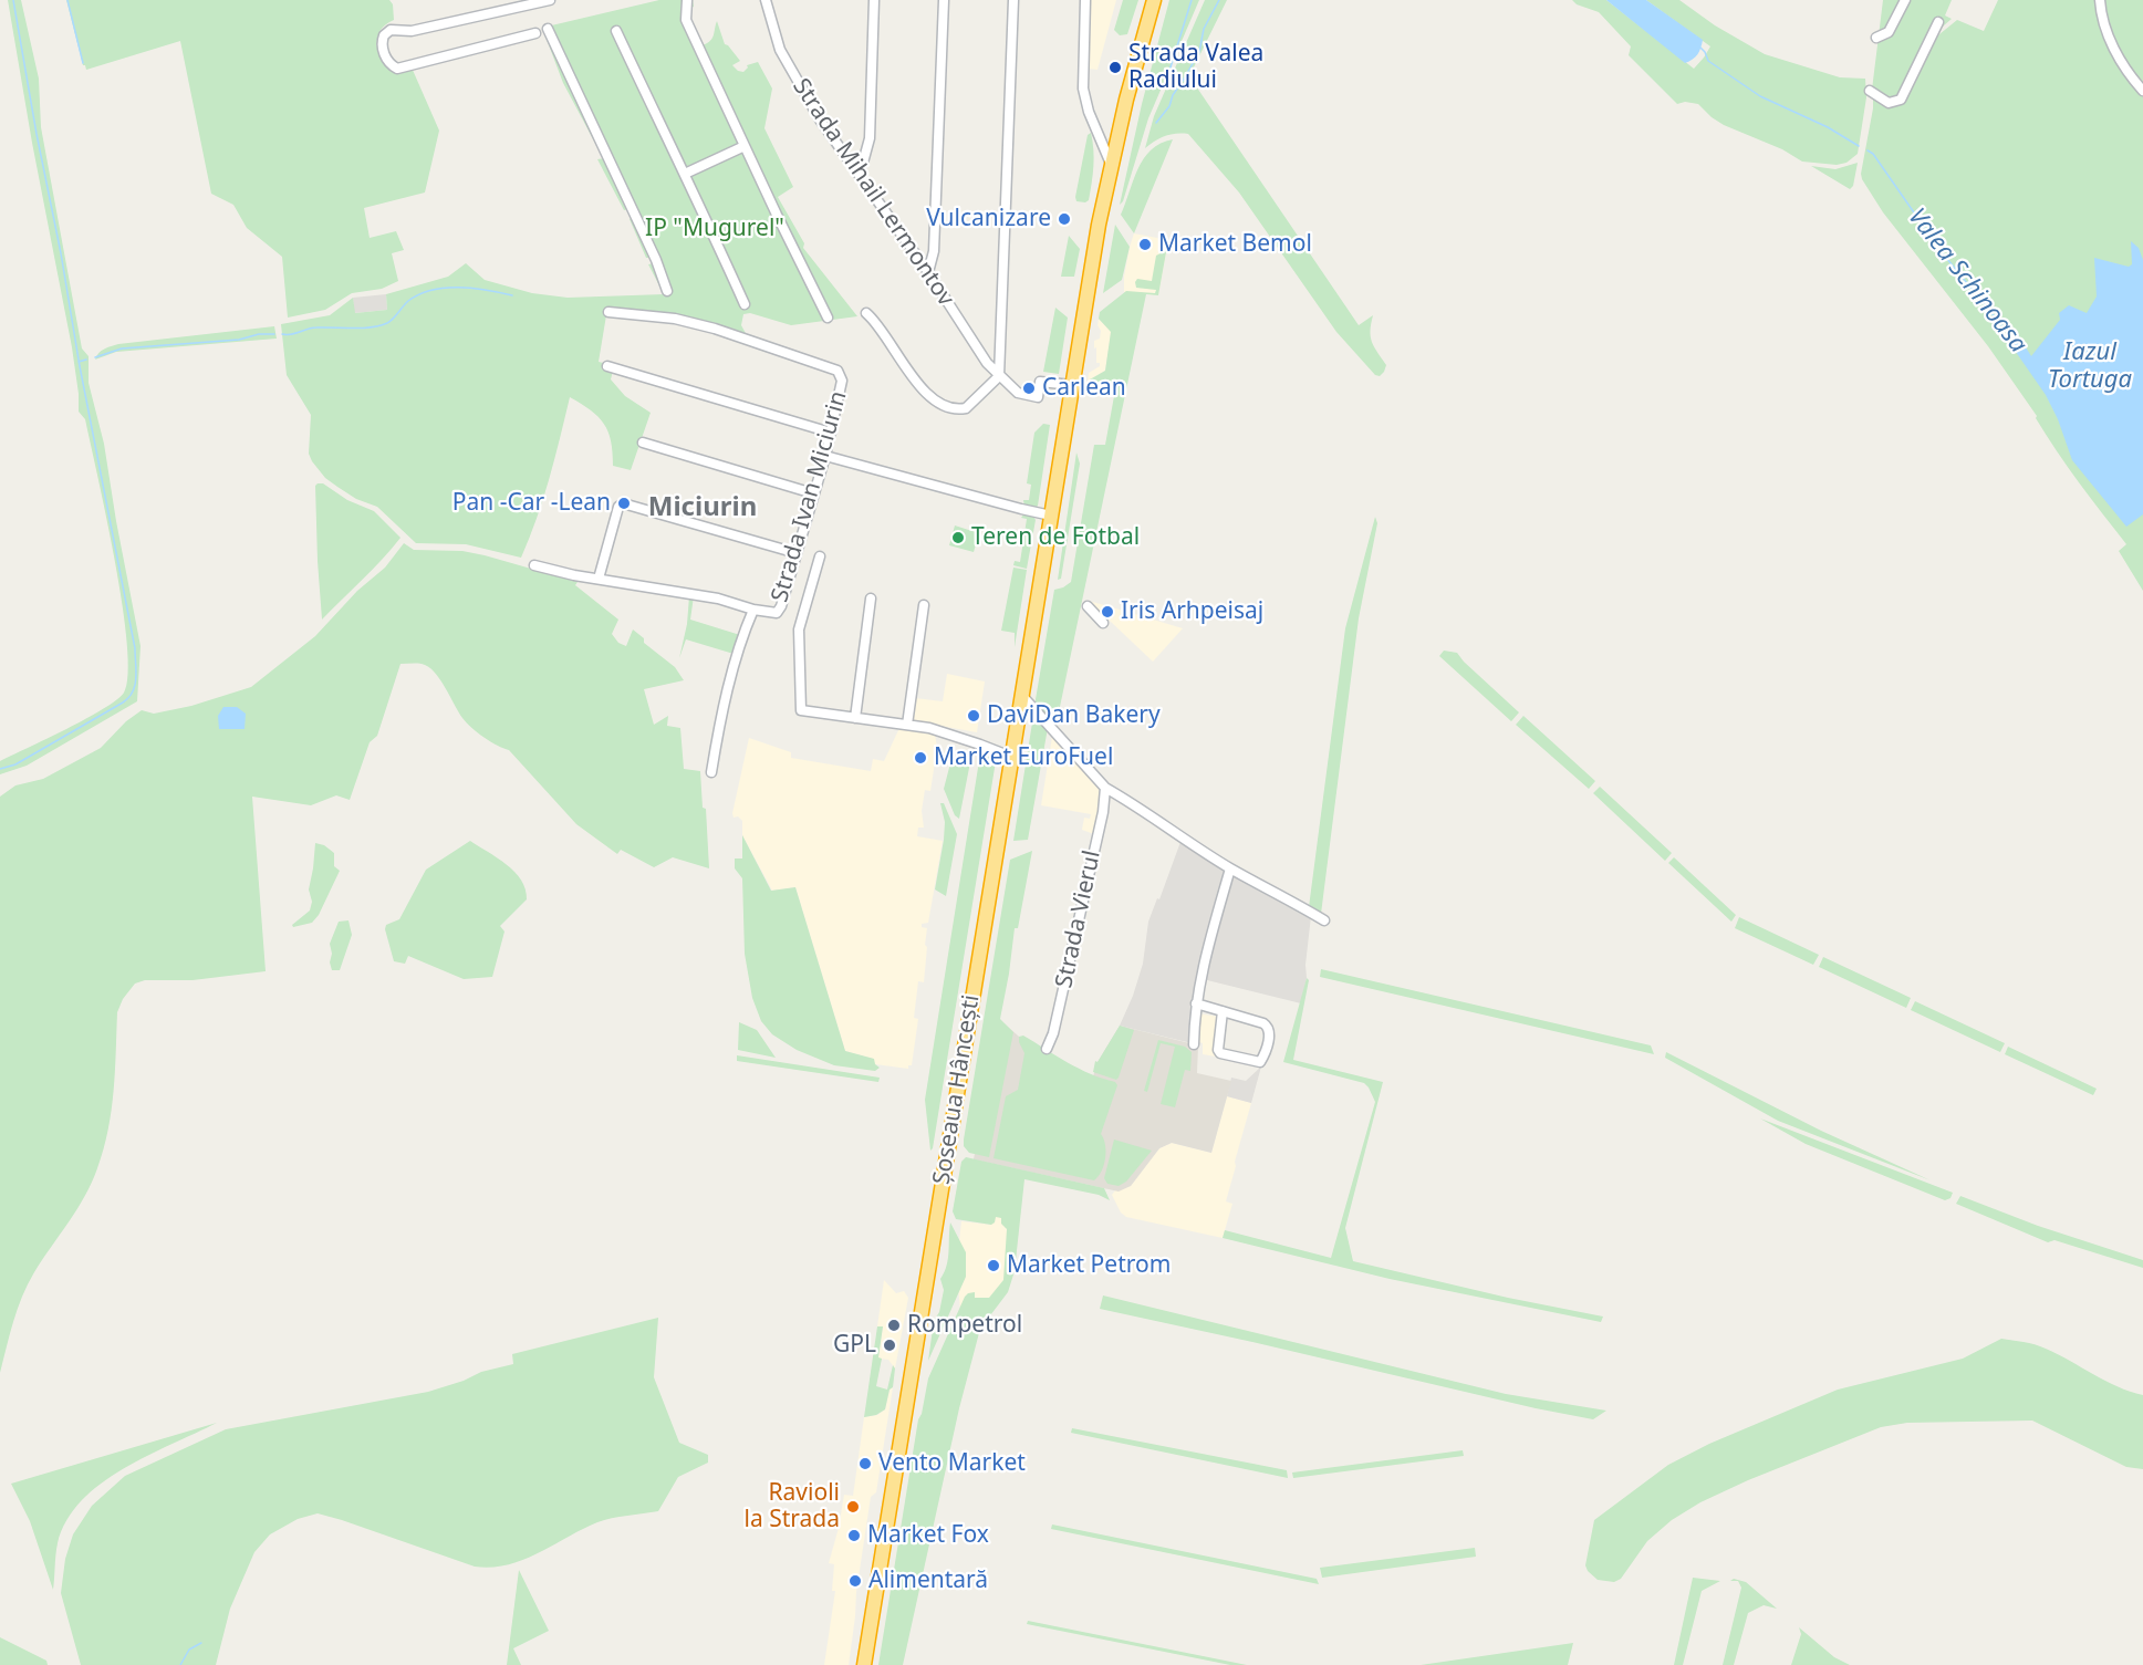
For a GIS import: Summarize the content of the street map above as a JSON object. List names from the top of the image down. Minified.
{"streets":{"highway":["Șoseaua Hâncești"],"street":["Strada Mihail Lermontov","Strada Ivan Miciurin","Strada Vierul"]},"crossings":[["Strada Mihail Lermontov","Șoseaua Hâncești"]],"districts":["Miciurin"],"water":["Valea Schinoasa","Iazul Tortuga"],"parks":["IP \"Mugurel\""],"places":["Strada Valea Radiului","Vulcanizare","Market Bemol","Carlean","Pan -Car -Lean","Teren de Fotbal","Iris Arhpeisaj","DaviDan Bakery","Market EuroFuel","Market Petrom","Rompetrol","GPL","Vento Market","Ravioli la Strada","Market Fox","Alimentară"]}
